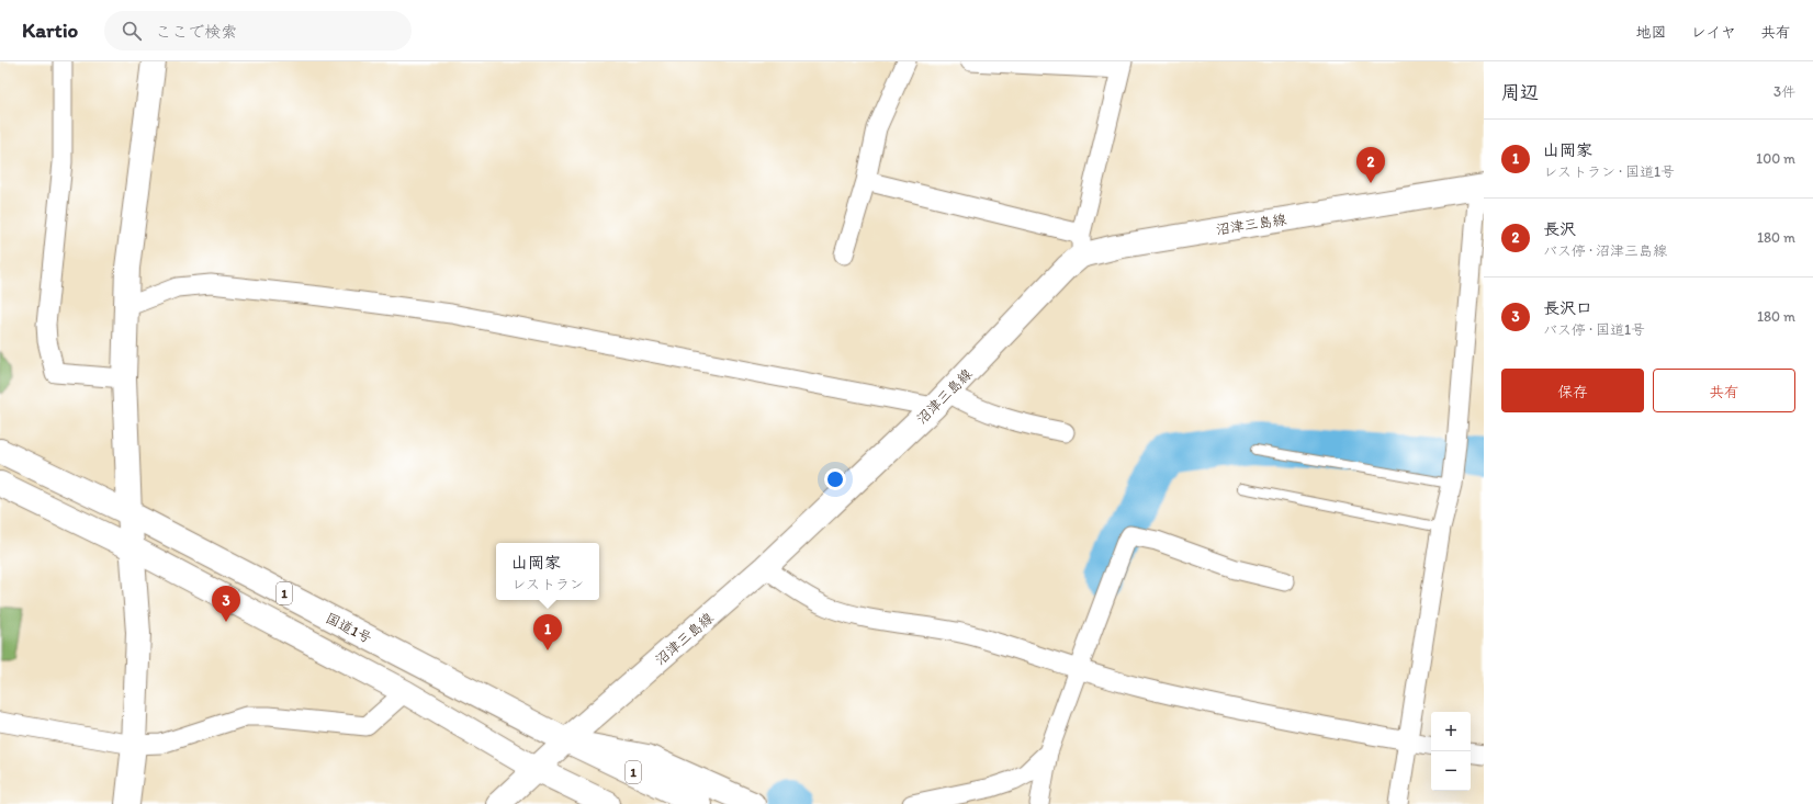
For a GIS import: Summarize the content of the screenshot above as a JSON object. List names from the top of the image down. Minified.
{"streets":{"main road":["沼津三島線","1","国道1号"]},"crossings":[["沼津三島線","1"],["沼津三島線","国道1号"]],"page":{"header":"Kartio","search":"ここで検索","nav":["地図","レイヤ","共有"],"heading":["周辺","3件"],"list":[{"mark":"1","name":"山岡家","note":"レストラン · 国道1号","value":"100 m"},{"mark":"2","name":"長沢","note":"バス停 · 沼津三島線","value":"180 m"},{"mark":"3","name":"長沢口","note":"バス停 · 国道1号","value":"180 m"}],"pins":["2","3","1"],"buttons":["保存","共有"],"popup":["山岡家","レストラン"],"map_buttons":["+","−"]}}
